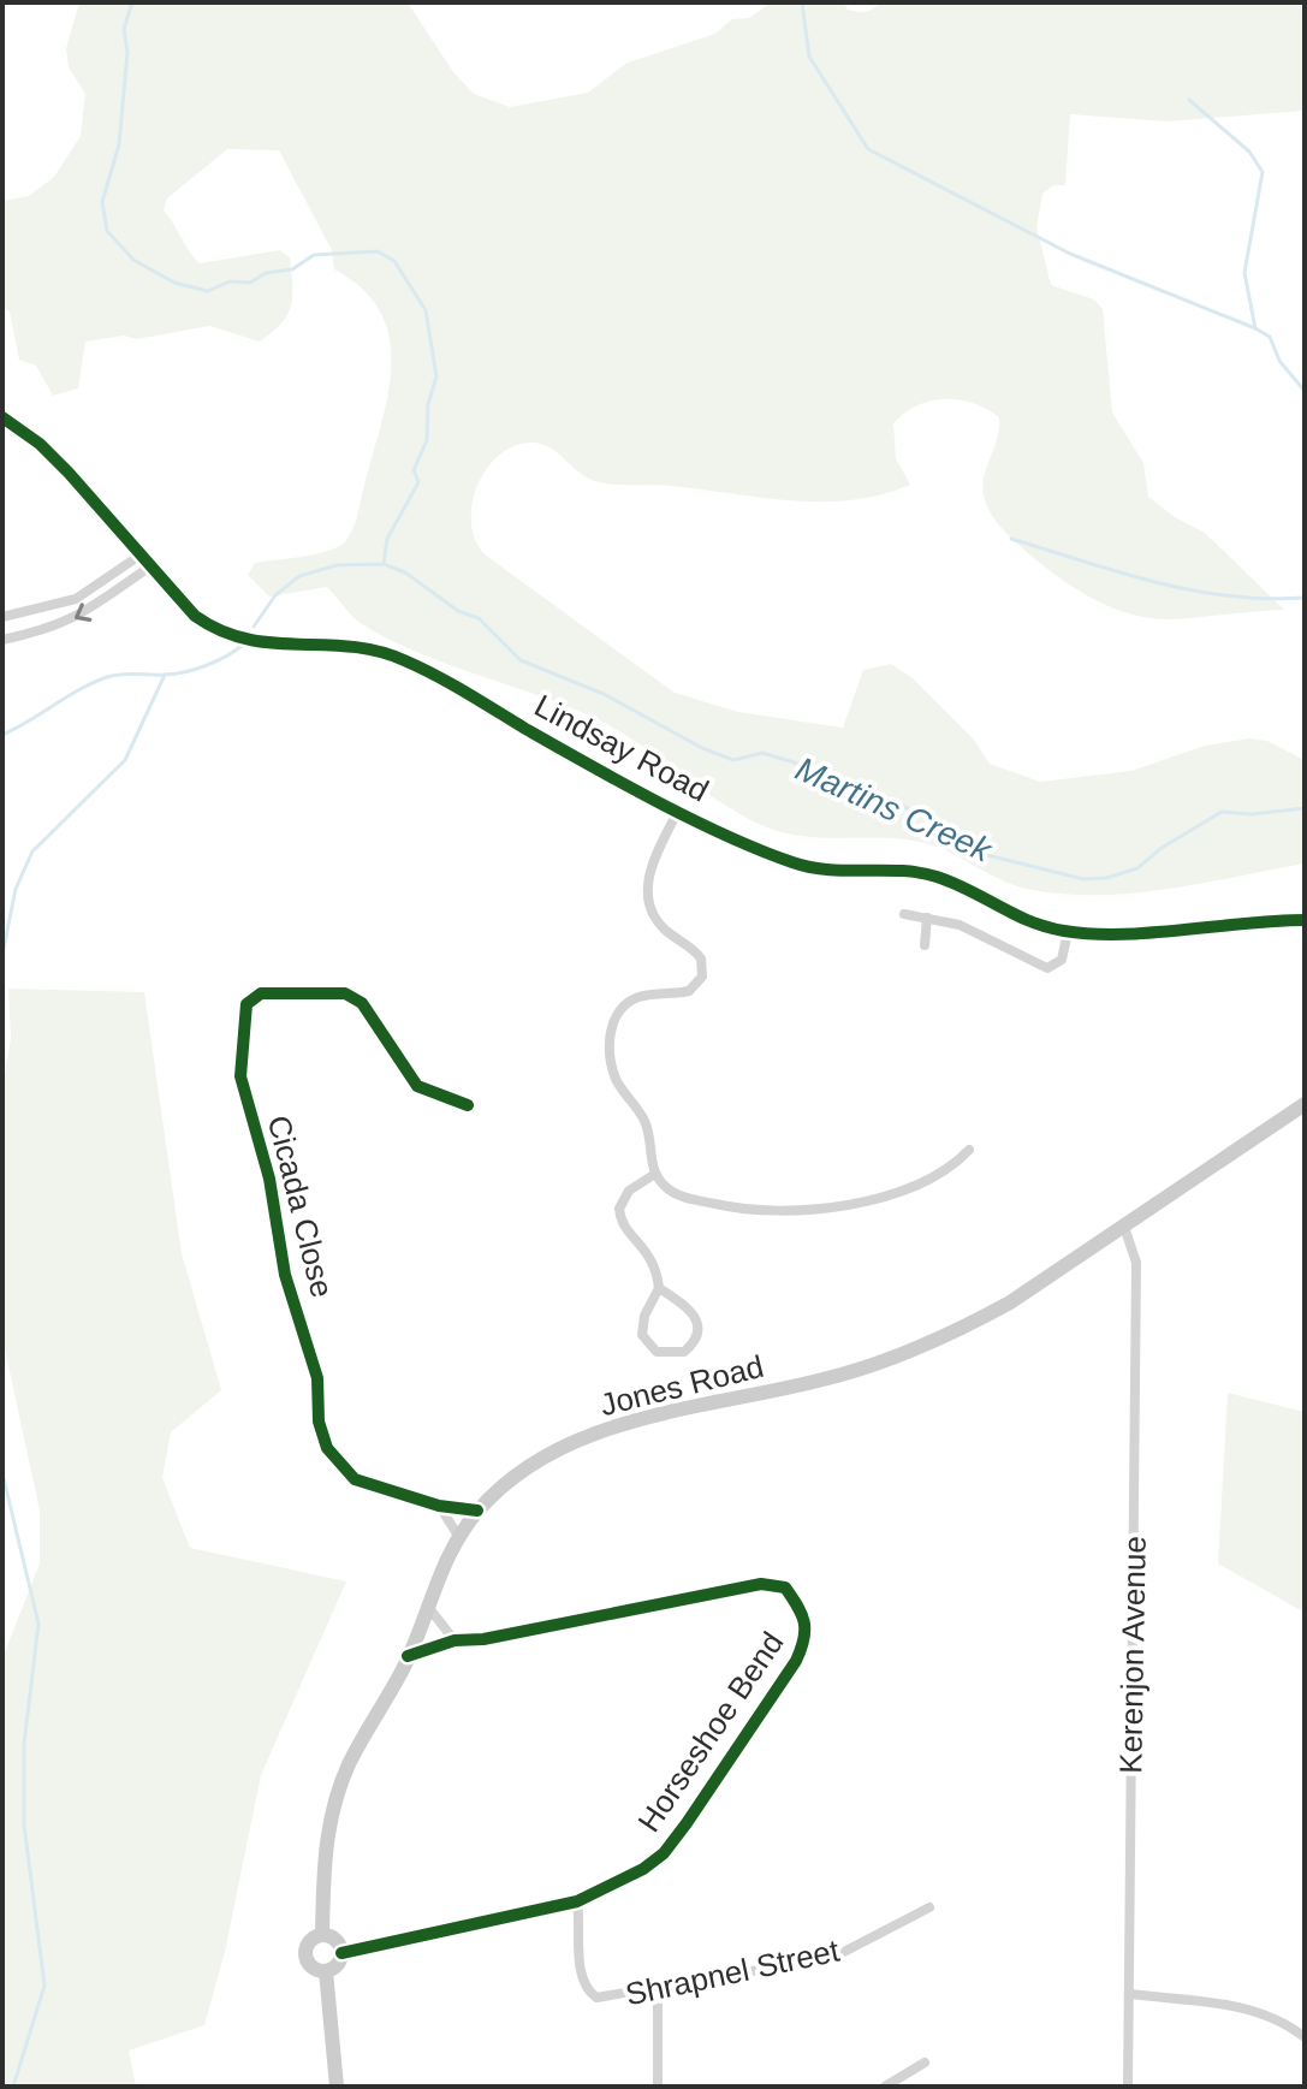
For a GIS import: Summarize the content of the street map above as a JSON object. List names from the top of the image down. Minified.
{"streets":{"main road":["Lindsay Road","Jones Road"],"street":["Cicada Close","Kerenjon Avenue","Horseshoe Bend","Shrapnel Street"]},"crossings":[["Cicada Close","Jones Road"],["Jones Road","Kerenjon Avenue"],["Jones Road","Horseshoe Bend"],["Horseshoe Bend","Shrapnel Street"]],"water":["Martins Creek"]}
